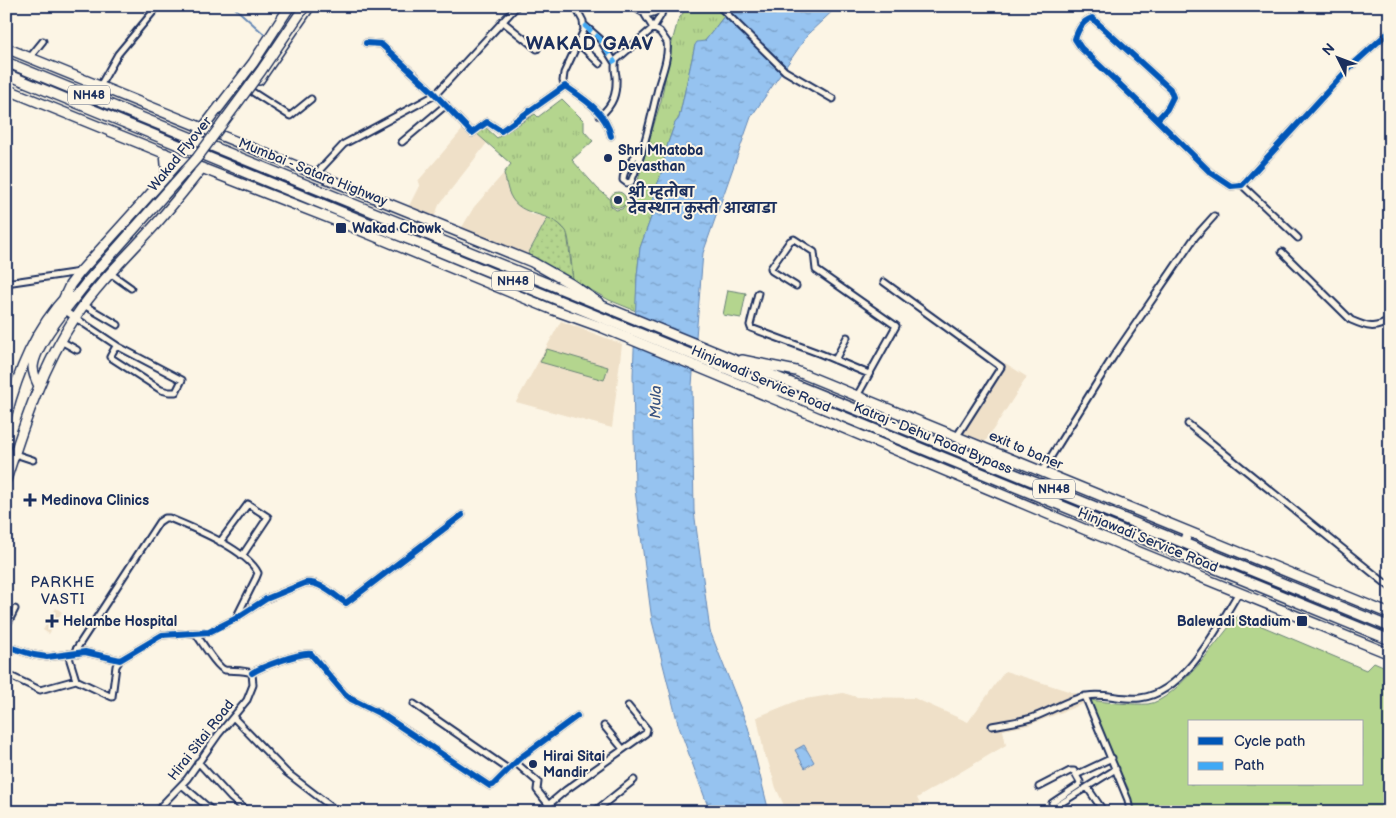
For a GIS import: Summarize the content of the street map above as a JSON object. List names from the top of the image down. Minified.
{"streets":{"main road":["NH48","Wakad Flyover","Mumbai - Satara Highway","Hinjawadi Service Road","Katraj - Dehu Road Bypass","exit to baner"],"street":["Hirai Sitai Road"]},"crossings":[["Mumbai - Satara Highway","Katraj - Dehu Road Bypass"],["Hinjawadi Service Road","Katraj - Dehu Road Bypass"],["Katraj - Dehu Road Bypass","exit to baner"]],"districts":["WAKAD GAAV","PARKHE VASTI"],"water":["Mula"],"places":{"other":["Shri Mhatoba Devasthan","श्री म्हतोबा देवस्थान कुस्ती आखाडा","Hirai Sitai Mandir"],"transit":["Wakad Chowk","Balewadi Stadium"],"health":["Medinova Clinics","Helambe Hospital"]},"legend":["Cycle path","Path"],"north":"top left"}
